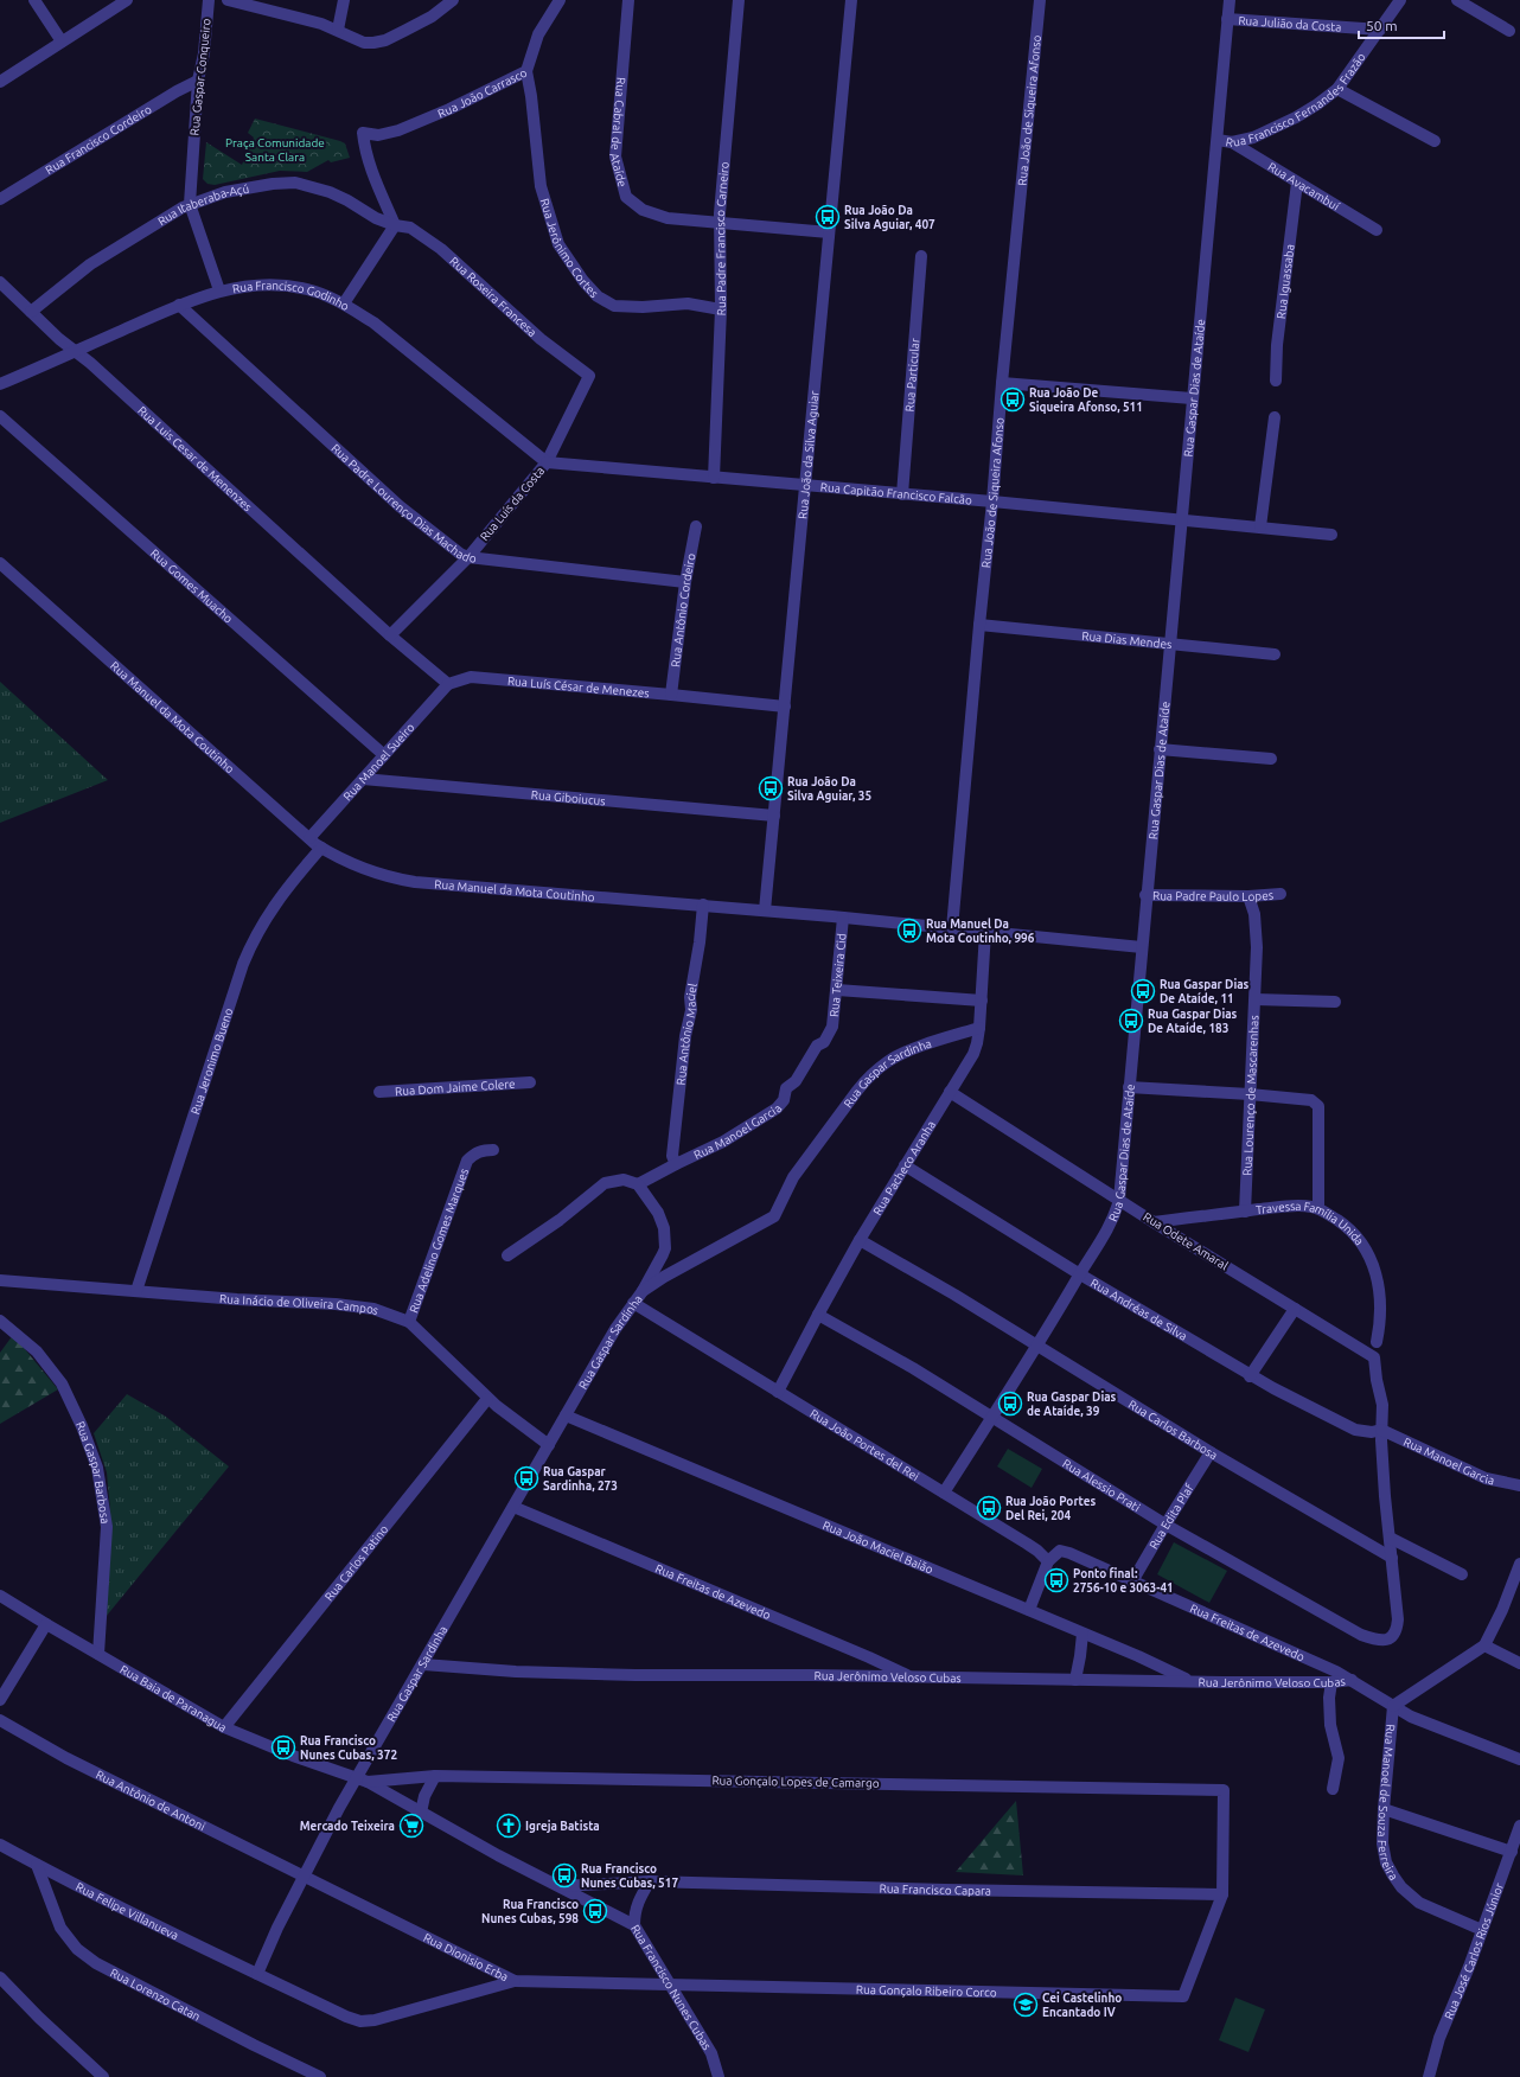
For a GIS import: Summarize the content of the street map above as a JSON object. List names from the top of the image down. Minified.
{"streets":{"street":["Rua Julião da Costa","Rua Gaspar Conqueiro","Rua João Carrasco","Rua Francisco Fernandes Frazão","Rua João de Siqueira Afonso","Rua Cabral de Ataíde","Rua Francisco Cordeiro","Rua Avacambuí","Rua Itaberaba-Açú","Rua Padre Francisco Carneiro","Rua Jerônimo Cortes","Rua Iguassaba","Rua Roseira Francesa","Rua Francisco Godinho","Rua Particular","Rua Gaspar Dias de Ataíde","Rua João da Silva Aguiar","Rua Luis Cesar de Menenzes","Rua Capitão Francisco Falcão","Rua Padre Lourenço Dias Machado","Rua Luís da Costa","Rua Gomes Muacho","Rua Antônio Cordeiro","Rua Dias Mendes","Rua Luís César de Menezes","Rua Manuel da Mota Coutinho","Rua Manoel Sueiro","Rua Giboiucus","Rua Padre Paulo Lopes","Rua Teixeira Cid","Rua Antônio Maciel","Rua Jeronimo Bueno","Rua Gaspar Sardinha","Rua Dom Jaime Colere","Rua Lourenço de Mascarenhas","Rua Manoel Garcia","Rua Pacheco Aranha","Travessa Família Unida","Rua Adelino Gomes Marques","Rua Odete Amaral","Rua Inácio de Oliveira Campos","Rua Andréas de Silva","Rua Carlos Barbosa","Rua João Portes del Rei","Rua Gaspar Barbosa","Rua Alessio Prati","Rua Edita Plaf","Rua João Maciel Baião","Rua Carlos Patino","Rua Freitas de Azevedo","Rua Jerônimo Veloso Cubas","Rua Baia de Paranagua","Rua Gonçalo Lopes de Camargo","Rua Antônio de Antoni","Rua Manoel de Souza Ferreira","Rua Francisco Capara","Rua Felipe Villanueva","Rua José Carlos Rios Júnior","Rua Dionisio Erba","Rua Francisco Nunes Cubas","Rua Gonçalo Ribeiro Corco","Rua Lorenzo Catan"]},"crossings":[["Rua Julião da Costa","Rua Francisco Fernandes Frazão"],["Rua Julião da Costa","Rua Gaspar Dias de Ataíde"],["Rua Gaspar Conqueiro","Rua Francisco Cordeiro"],["Rua Gaspar Conqueiro","Rua Itaberaba-Açú"],["Rua Gaspar Conqueiro","Rua Francisco Godinho"],["Rua João Carrasco","Rua Itaberaba-Açú"],["Rua João Carrasco","Rua Jerônimo Cortes"],["Rua João Carrasco","Rua Roseira Francesa"],["Rua Francisco Fernandes Frazão","Rua Avacambuí"],["Rua Francisco Fernandes Frazão","Rua Gaspar Dias de Ataíde"],["Rua João de Siqueira Afonso","Rua Capitão Francisco Falcão"],["Rua João de Siqueira Afonso","Rua Dias Mendes"],["Rua João de Siqueira Afonso","Rua Manuel da Mota Coutinho"],["Rua Cabral de Ataíde","Rua Padre Francisco Carneiro"],["Rua Cabral de Ataíde","Rua João da Silva Aguiar"],["Rua Avacambuí","Rua Iguassaba"],["Rua Itaberaba-Açú","Rua Roseira Francesa"],["Rua Itaberaba-Açú","Rua Luis Cesar de Menenzes"],["Rua Padre Francisco Carneiro","Rua Jerônimo Cortes"],["Rua Padre Francisco Carneiro","Rua Capitão Francisco Falcão"],["Rua Roseira Francesa","Rua Luís da Costa"],["Rua Francisco Godinho","Rua Luis Cesar de Menenzes"],["Rua Francisco Godinho","Rua Capitão Francisco Falcão"],["Rua Francisco Godinho","Rua Padre Lourenço Dias Machado"],["Rua Francisco Godinho","Rua Luís da Costa"],["Rua Particular","Rua Capitão Francisco Falcão"],["Rua Gaspar Dias de Ataíde","Rua Capitão Francisco Falcão"],["Rua Gaspar Dias de Ataíde","Rua Dias Mendes"],["Rua Gaspar Dias de Ataíde","Rua Manuel da Mota Coutinho"],["Rua Gaspar Dias de Ataíde","Rua Padre Paulo Lopes"],["Rua Gaspar Dias de Ataíde","Rua Odete Amaral"],["Rua Gaspar Dias de Ataíde","Rua Andréas de Silva"],["Rua Gaspar Dias de Ataíde","Rua Carlos Barbosa"],["Rua Gaspar Dias de Ataíde","Rua João Portes del Rei"],["Rua Gaspar Dias de Ataíde","Rua Alessio Prati"],["Rua João da Silva Aguiar","Rua Capitão Francisco Falcão"],["Rua João da Silva Aguiar","Rua Luís César de Menezes"],["Rua João da Silva Aguiar","Rua Manuel da Mota Coutinho"],["Rua João da Silva Aguiar","Rua Giboiucus"],["Rua Luis Cesar de Menenzes","Rua Luís da Costa"],["Rua Capitão Francisco Falcão","Rua Luís da Costa"],["Rua Padre Lourenço Dias Machado","Rua Luís da Costa"],["Rua Padre Lourenço Dias Machado","Rua Antônio Cordeiro"],["Rua Gomes Muacho","Rua Manoel Sueiro"],["Rua Antônio Cordeiro","Rua Luís César de Menezes"],["Rua Luís César de Menezes","Rua Manoel Sueiro"],["Rua Manuel da Mota Coutinho","Rua Manoel Sueiro"],["Rua Manuel da Mota Coutinho","Rua Teixeira Cid"],["Rua Manuel da Mota Coutinho","Rua Antônio Maciel"],["Rua Manuel da Mota Coutinho","Rua Jeronimo Bueno"],["Rua Manuel da Mota Coutinho","Rua Pacheco Aranha"],["Rua Manoel Sueiro","Rua Giboiucus"],["Rua Padre Paulo Lopes","Rua Lourenço de Mascarenhas"],["Rua Teixeira Cid","Rua Manoel Garcia"],["Rua Antônio Maciel","Rua Manoel Garcia"],["Rua Jeronimo Bueno","Rua Inácio de Oliveira Campos"],["Rua Gaspar Sardinha","Rua Pacheco Aranha"],["Rua Gaspar Sardinha","Rua Inácio de Oliveira Campos"],["Rua Gaspar Sardinha","Rua João Portes del Rei"],["Rua Gaspar Sardinha","Rua João Maciel Baião"],["Rua Gaspar Sardinha","Rua Freitas de Azevedo"],["Rua Gaspar Sardinha","Rua Jerônimo Veloso Cubas"],["Rua Gaspar Sardinha","Rua Baia de Paranagua"],["Rua Gaspar Sardinha","Rua Gonçalo Lopes de Camargo"],["Rua Gaspar Sardinha","Rua Antônio de Antoni"],["Rua Gaspar Sardinha","Rua Dionisio Erba"],["Rua Gaspar Sardinha","Rua Francisco Nunes Cubas"],["Rua Lourenço de Mascarenhas","Travessa Família Unida"],["Rua Manoel Garcia","Rua Odete Amaral"],["Rua Manoel Garcia","Rua Andréas de Silva"],["Rua Pacheco Aranha","Rua Odete Amaral"],["Rua Pacheco Aranha","Rua Andréas de Silva"],["Rua Pacheco Aranha","Rua Carlos Barbosa"],["Rua Pacheco Aranha","Rua João Portes del Rei"],["Rua Pacheco Aranha","Rua Alessio Prati"],["Travessa Família Unida","Rua Odete Amaral"],["Rua Adelino Gomes Marques","Rua Inácio de Oliveira Campos"],["Rua Odete Amaral","Rua Andréas de Silva"],["Rua Inácio de Oliveira Campos","Rua Carlos Patino"],["Rua Carlos Barbosa","Rua Alessio Prati"],["Rua Carlos Barbosa","Rua Edita Plaf"],["Rua João Portes del Rei","Rua Freitas de Azevedo"],["Rua Gaspar Barbosa","Rua Baia de Paranagua"],["Rua Alessio Prati","Rua Edita Plaf"],["Rua Edita Plaf","Rua Freitas de Azevedo"],["Rua João Maciel Baião","Rua Jerônimo Veloso Cubas"],["Rua Carlos Patino","Rua Baia de Paranagua"],["Rua Freitas de Azevedo","Rua Jerônimo Veloso Cubas"],["Rua Freitas de Azevedo","Rua Manoel de Souza Ferreira"],["Rua Baia de Paranagua","Rua Gonçalo Lopes de Camargo"],["Rua Baia de Paranagua","Rua Francisco Nunes Cubas"],["Rua Gonçalo Lopes de Camargo","Rua Francisco Capara"],["Rua Gonçalo Lopes de Camargo","Rua Francisco Nunes Cubas"],["Rua Gonçalo Lopes de Camargo","Rua Gonçalo Ribeiro Corco"],["Rua Antônio de Antoni","Rua Dionisio Erba"],["Rua Manoel de Souza Ferreira","Rua José Carlos Rios Júnior"],["Rua Francisco Capara","Rua Francisco Nunes Cubas"],["Rua Francisco Capara","Rua Gonçalo Ribeiro Corco"],["Rua Felipe Villanueva","Rua Dionisio Erba"],["Rua Felipe Villanueva","Rua Lorenzo Catan"],["Rua Dionisio Erba","Rua Francisco Nunes Cubas"],["Rua Dionisio Erba","Rua Gonçalo Ribeiro Corco"],["Rua Francisco Nunes Cubas","Rua Gonçalo Ribeiro Corco"]],"parks":["Praça Comunidade Santa Clara"],"places":{"bus stop":["Rua João Da Silva Aguiar, 407","Rua João De Siqueira Afonso, 511","Rua João Da Silva Aguiar, 35","Rua Manuel Da Mota Coutinho, 996","Rua Gaspar Dias De Ataíde, 11","Rua Gaspar Dias De Ataíde, 183","Rua Gaspar Dias de Ataíde, 39","Rua Gaspar Sardinha, 273","Rua João Portes Del Rei, 204","Ponto final: 2756-10 e 3063-41","Rua Francisco Nunes Cubas, 372","Rua Francisco Nunes Cubas, 517","Rua Francisco Nunes Cubas, 598"],"supermarket":["Mercado Teixeira"],"church":["Igreja Batista"],"school or university":["Cei Castelinho Encantado IV"]},"scale_bar":"50 m"}
